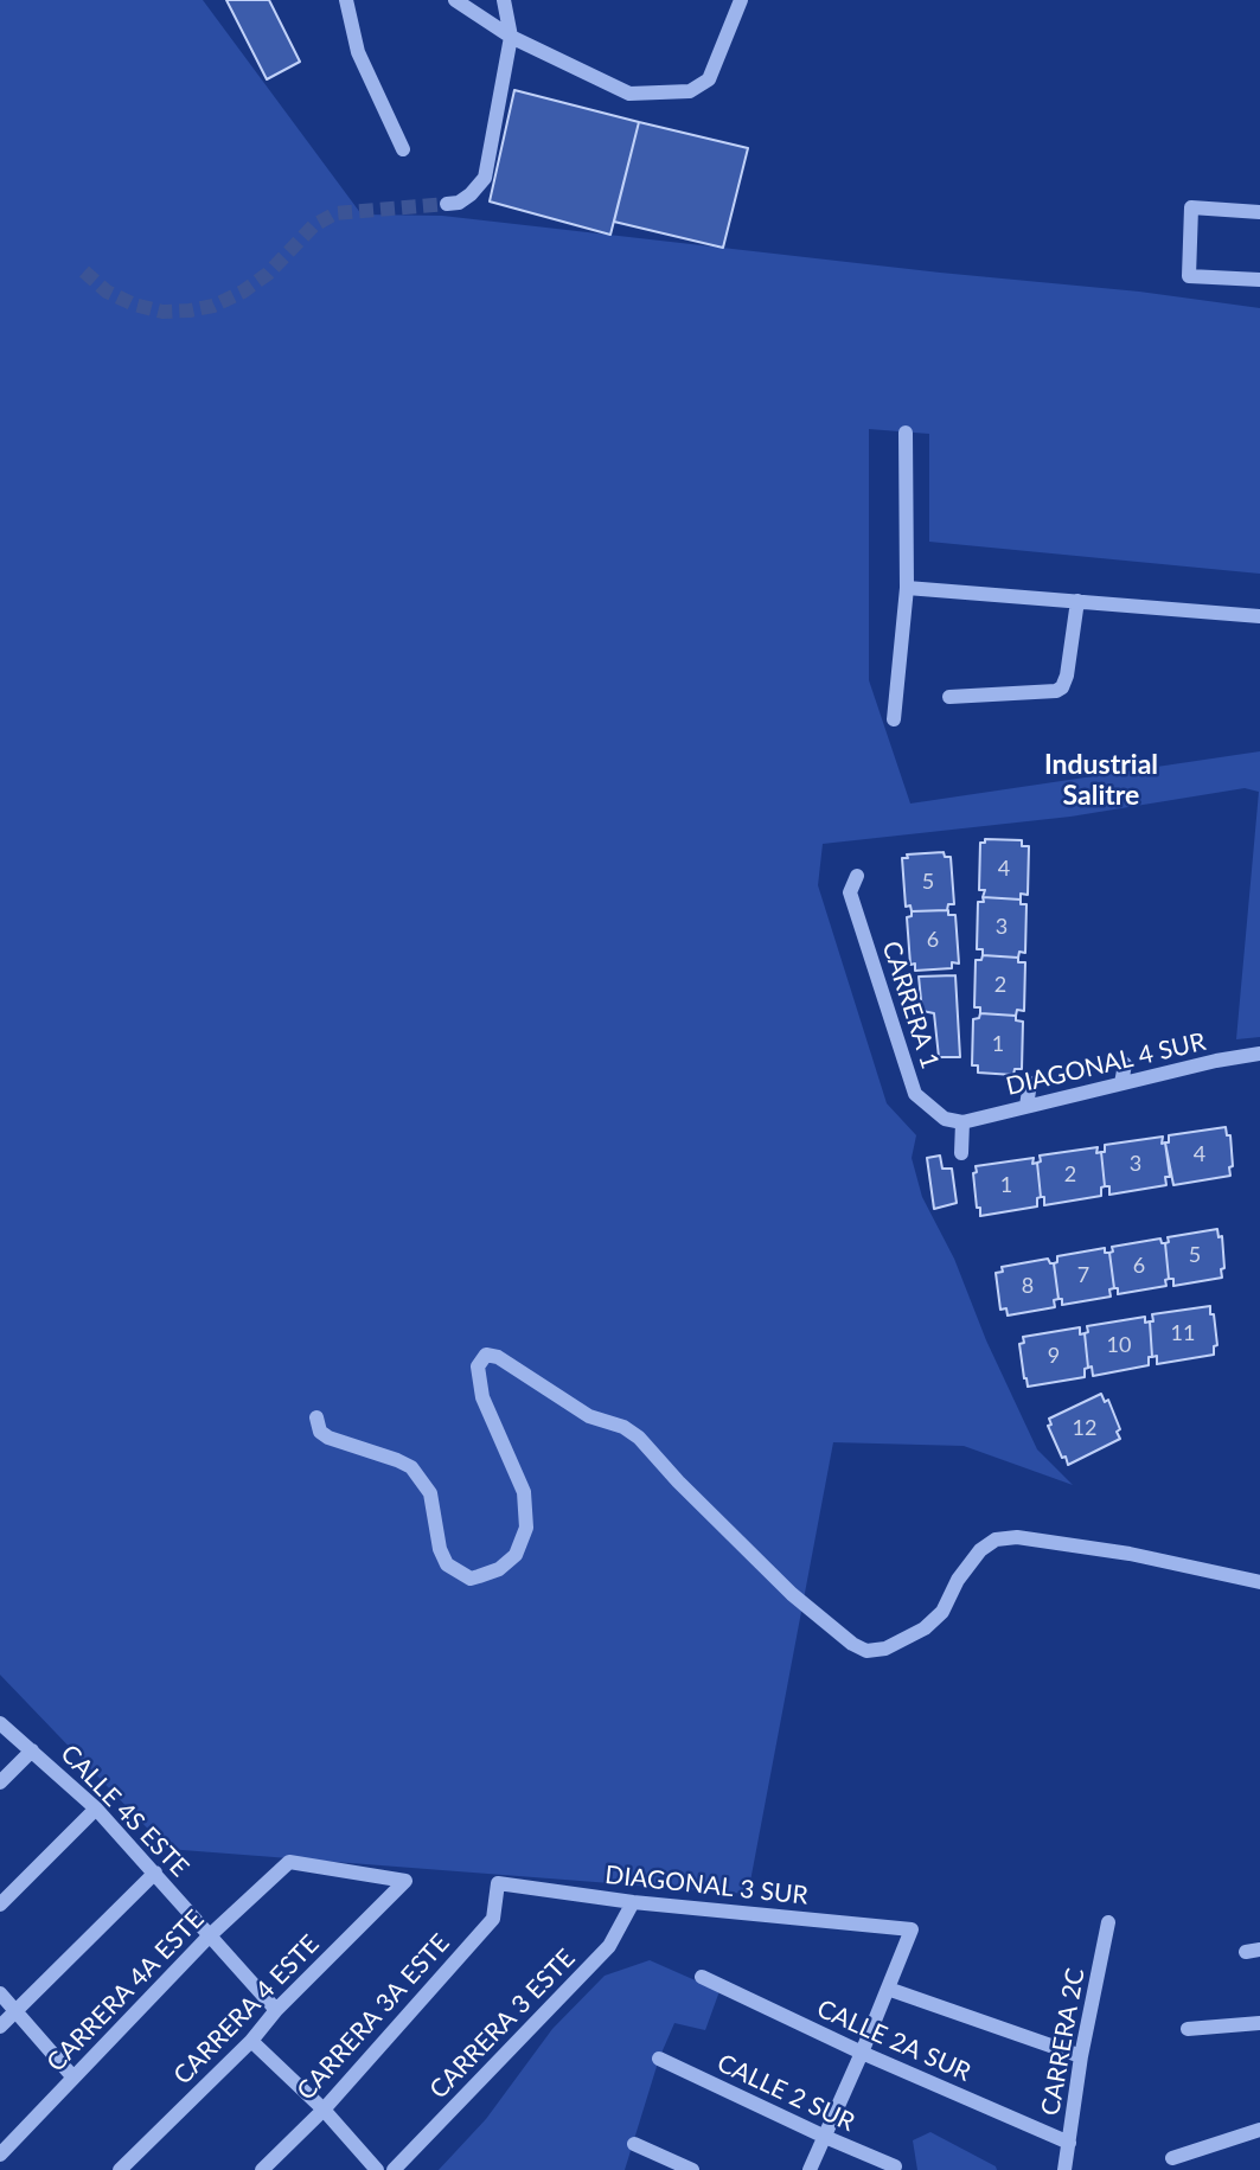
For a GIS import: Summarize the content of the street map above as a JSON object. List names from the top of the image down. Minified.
{"streets":{"street":["CARRERA 1","DIAGONAL 4 SUR","CALLE 4S ESTE","DIAGONAL 3 SUR","CARRERA 4A ESTE","CARRERA 4 ESTE","CARRERA 3A ESTE","CARRERA 3 ESTE","CALLE 2A SUR","CARRERA 2C","CALLE 2 SUR"]},"crossings":[["CARRERA 1","DIAGONAL 4 SUR"],["CALLE 4S ESTE","CARRERA 4A ESTE"],["CALLE 4S ESTE","CARRERA 4 ESTE"],["DIAGONAL 3 SUR","CARRERA 3A ESTE"],["DIAGONAL 3 SUR","CARRERA 3 ESTE"],["CARRERA 4A ESTE","CARRERA 4 ESTE"],["CALLE 2A SUR","CARRERA 2C"]],"districts":["Industrial Salitre"],"house_numbers":["4","5","3","6","2","1","4","3","2","1","5","6","7","8","11","10","9","12"]}
